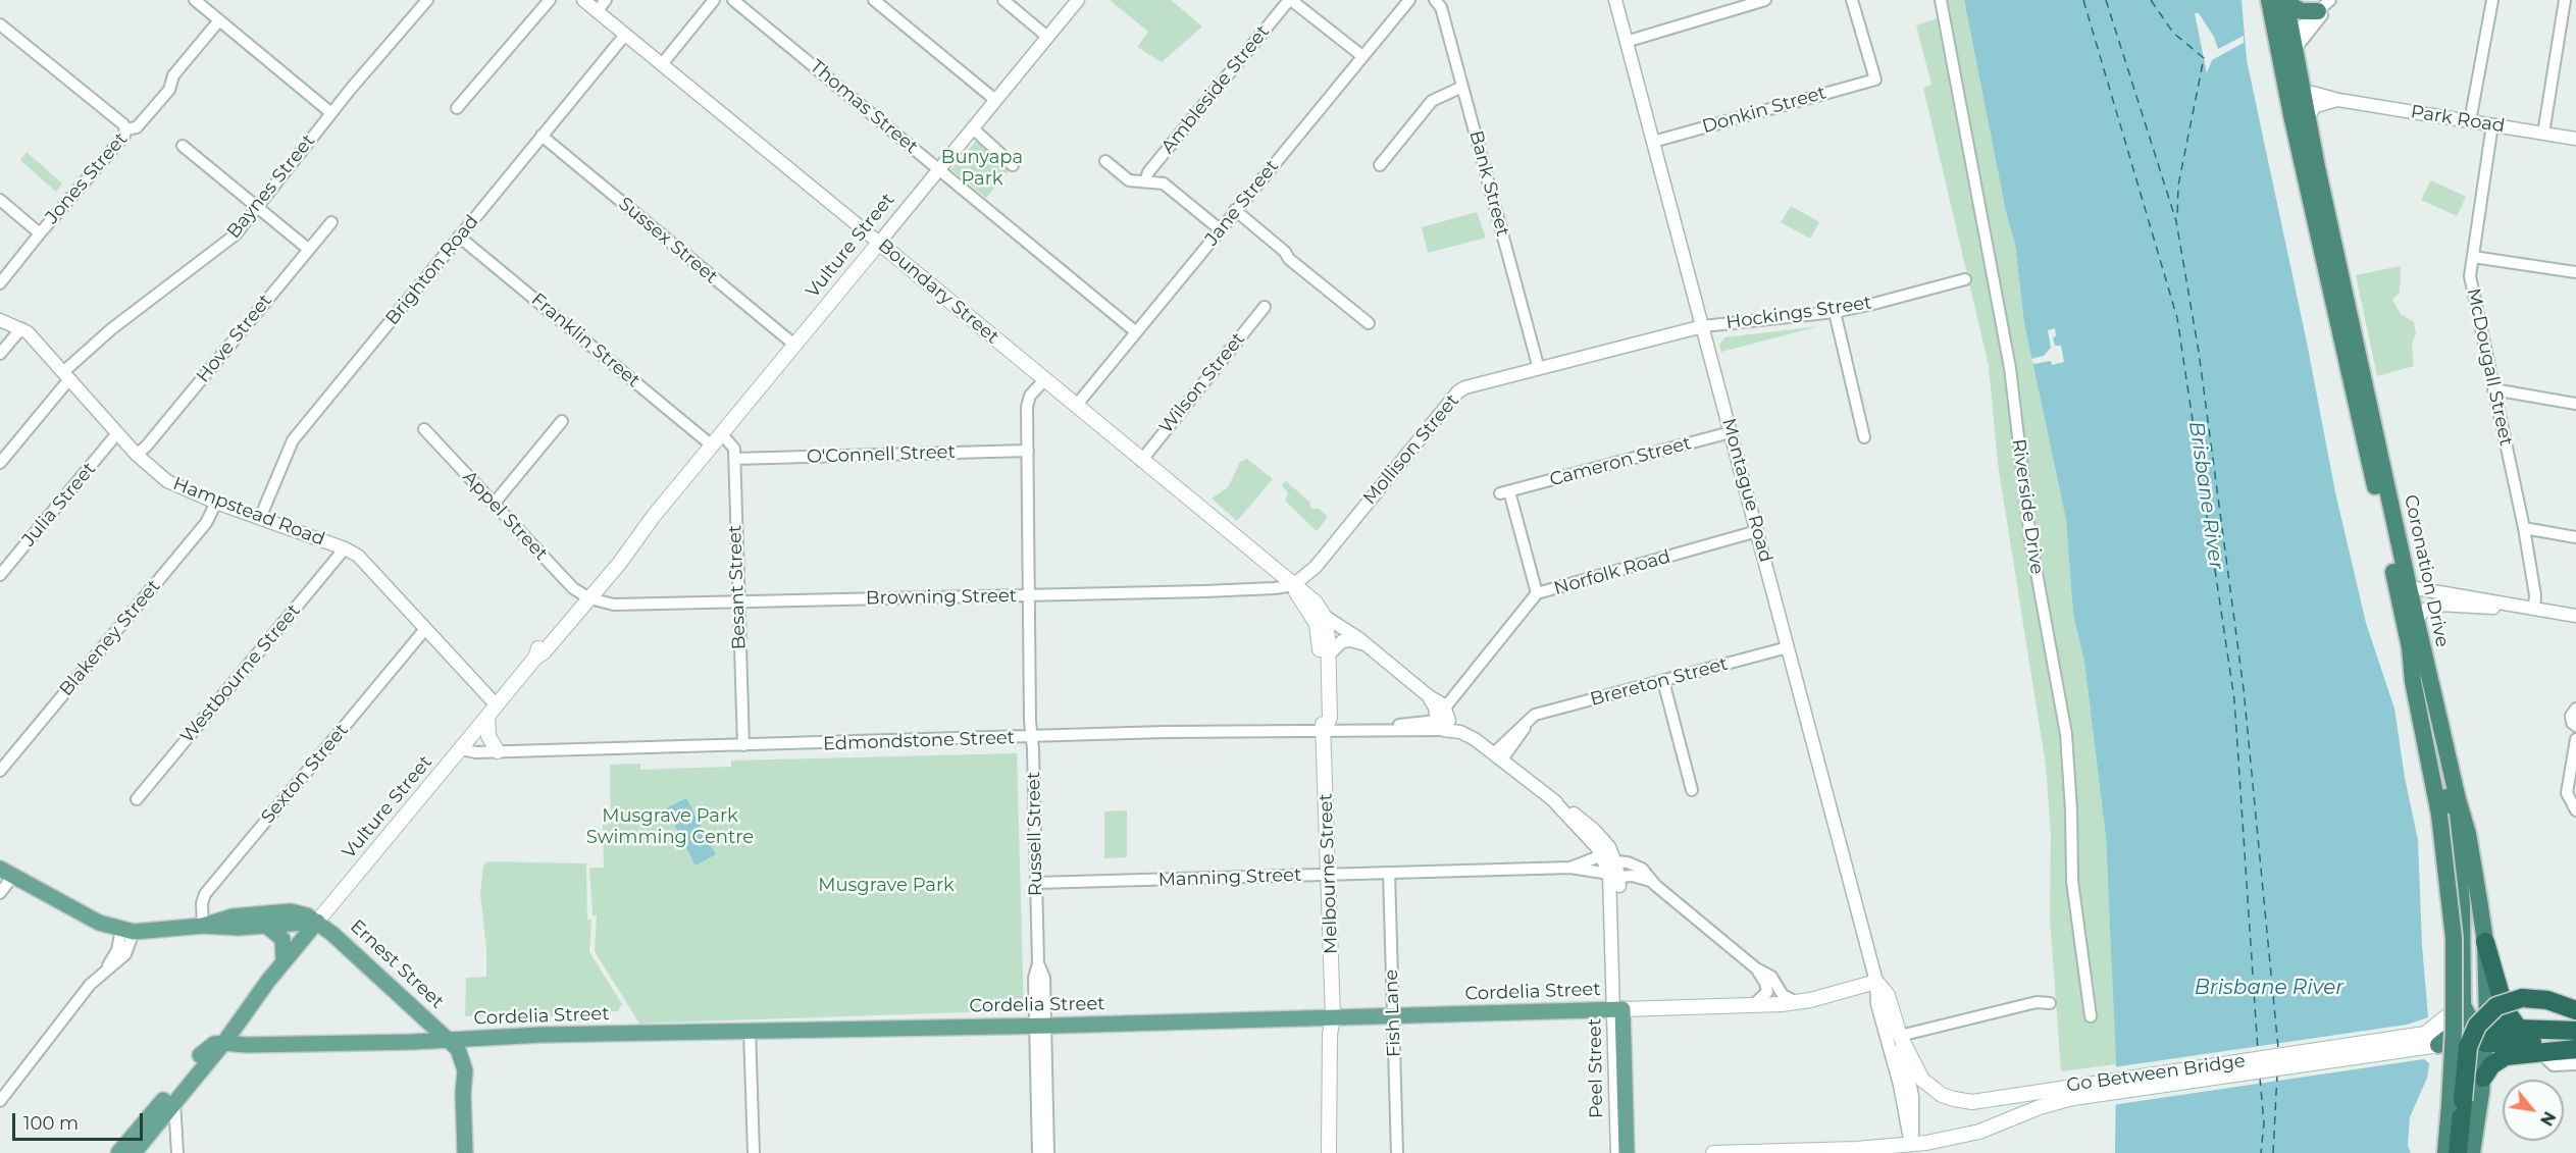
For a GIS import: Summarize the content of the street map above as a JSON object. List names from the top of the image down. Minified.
{"streets":{"highway":["Coronation Drive"],"main road":["Vulture Street","Boundary Street","Montague Road","Melbourne Street","Ernest Street","Cordelia Street","Peel Street","Go Between Bridge"],"street":["Ambleside Street","Thomas Street","Donkin Street","Park Road","Jones Street","Bank Street","Baynes Street","Jane Street","Sussex Street","Brighton Road","Hockings Street","Hove Street","Franklin Street","McDougall Street","Wilson Street","Mollison Street","O'Connell Street","Cameron Street","Julia Street","Riverside Drive","Hampstead Road","Appel Street","Norfolk Road","Besant Street","Browning Street","Blakeney Street","Westbourne Street","Brereton Street","Edmondstone Street","Sexton Street","Russell Street","Manning Street","Fish Lane"]},"crossings":[["Thomas Street","Jane Street"],["Thomas Street","Vulture Street"],["Donkin Street","Montague Road"],["Park Road","McDougall Street"],["Park Road","Coronation Drive"],["Bank Street","Mollison Street"],["Baynes Street","Hampstead Road"],["Jane Street","Boundary Street"],["Sussex Street","Vulture Street"],["Sussex Street","Brighton Road"],["Vulture Street","Boundary Street"],["Vulture Street","Franklin Street"],["Vulture Street","Hampstead Road"],["Vulture Street","Appel Street"],["Vulture Street","Besant Street"],["Vulture Street","Browning Street"],["Vulture Street","Edmondstone Street"],["Vulture Street","Ernest Street"],["Vulture Street","Cordelia Street"],["Brighton Road","Boundary Street"],["Brighton Road","Franklin Street"],["Brighton Road","Hampstead Road"],["Boundary Street","Wilson Street"],["Boundary Street","Mollison Street"],["Boundary Street","Browning Street"],["Boundary Street","Russell Street"],["Boundary Street","Melbourne Street"],["Hockings Street","Mollison Street"],["Hockings Street","Montague Road"],["Hove Street","Hampstead Road"],["Franklin Street","Besant Street"],["Mollison Street","Montague Road"],["Mollison Street","Browning Street"],["Mollison Street","Melbourne Street"],["O'Connell Street","Besant Street"],["O'Connell Street","Russell Street"],["Cameron Street","Montague Road"],["Cameron Street","Norfolk Road"],["Montague Road","Norfolk Road"],["Montague Road","Brereton Street"],["Montague Road","Cordelia Street"],["Montague Road","Go Between Bridge"],["Julia Street","Hampstead Road"],["Hampstead Road","Blakeney Street"],["Hampstead Road","Westbourne Street"],["Hampstead Road","Sexton Street"],["Appel Street","Browning Street"],["Coronation Drive","Go Between Bridge"],["Besant Street","Browning Street"],["Besant Street","Edmondstone Street"],["Browning Street","Russell Street"],["Browning Street","Melbourne Street"],["Edmondstone Street","Russell Street"],["Edmondstone Street","Melbourne Street"],["Russell Street","Manning Street"],["Russell Street","Cordelia Street"],["Melbourne Street","Manning Street"],["Melbourne Street","Cordelia Street"],["Manning Street","Fish Lane"],["Manning Street","Peel Street"],["Ernest Street","Cordelia Street"],["Cordelia Street","Fish Lane"],["Cordelia Street","Peel Street"]],"water":["Brisbane River"],"parks":["Bunyapa Park","Musgrave Park Swimming Centre","Musgrave Park"],"scale_bar":"100 m","north":"bottom right"}
